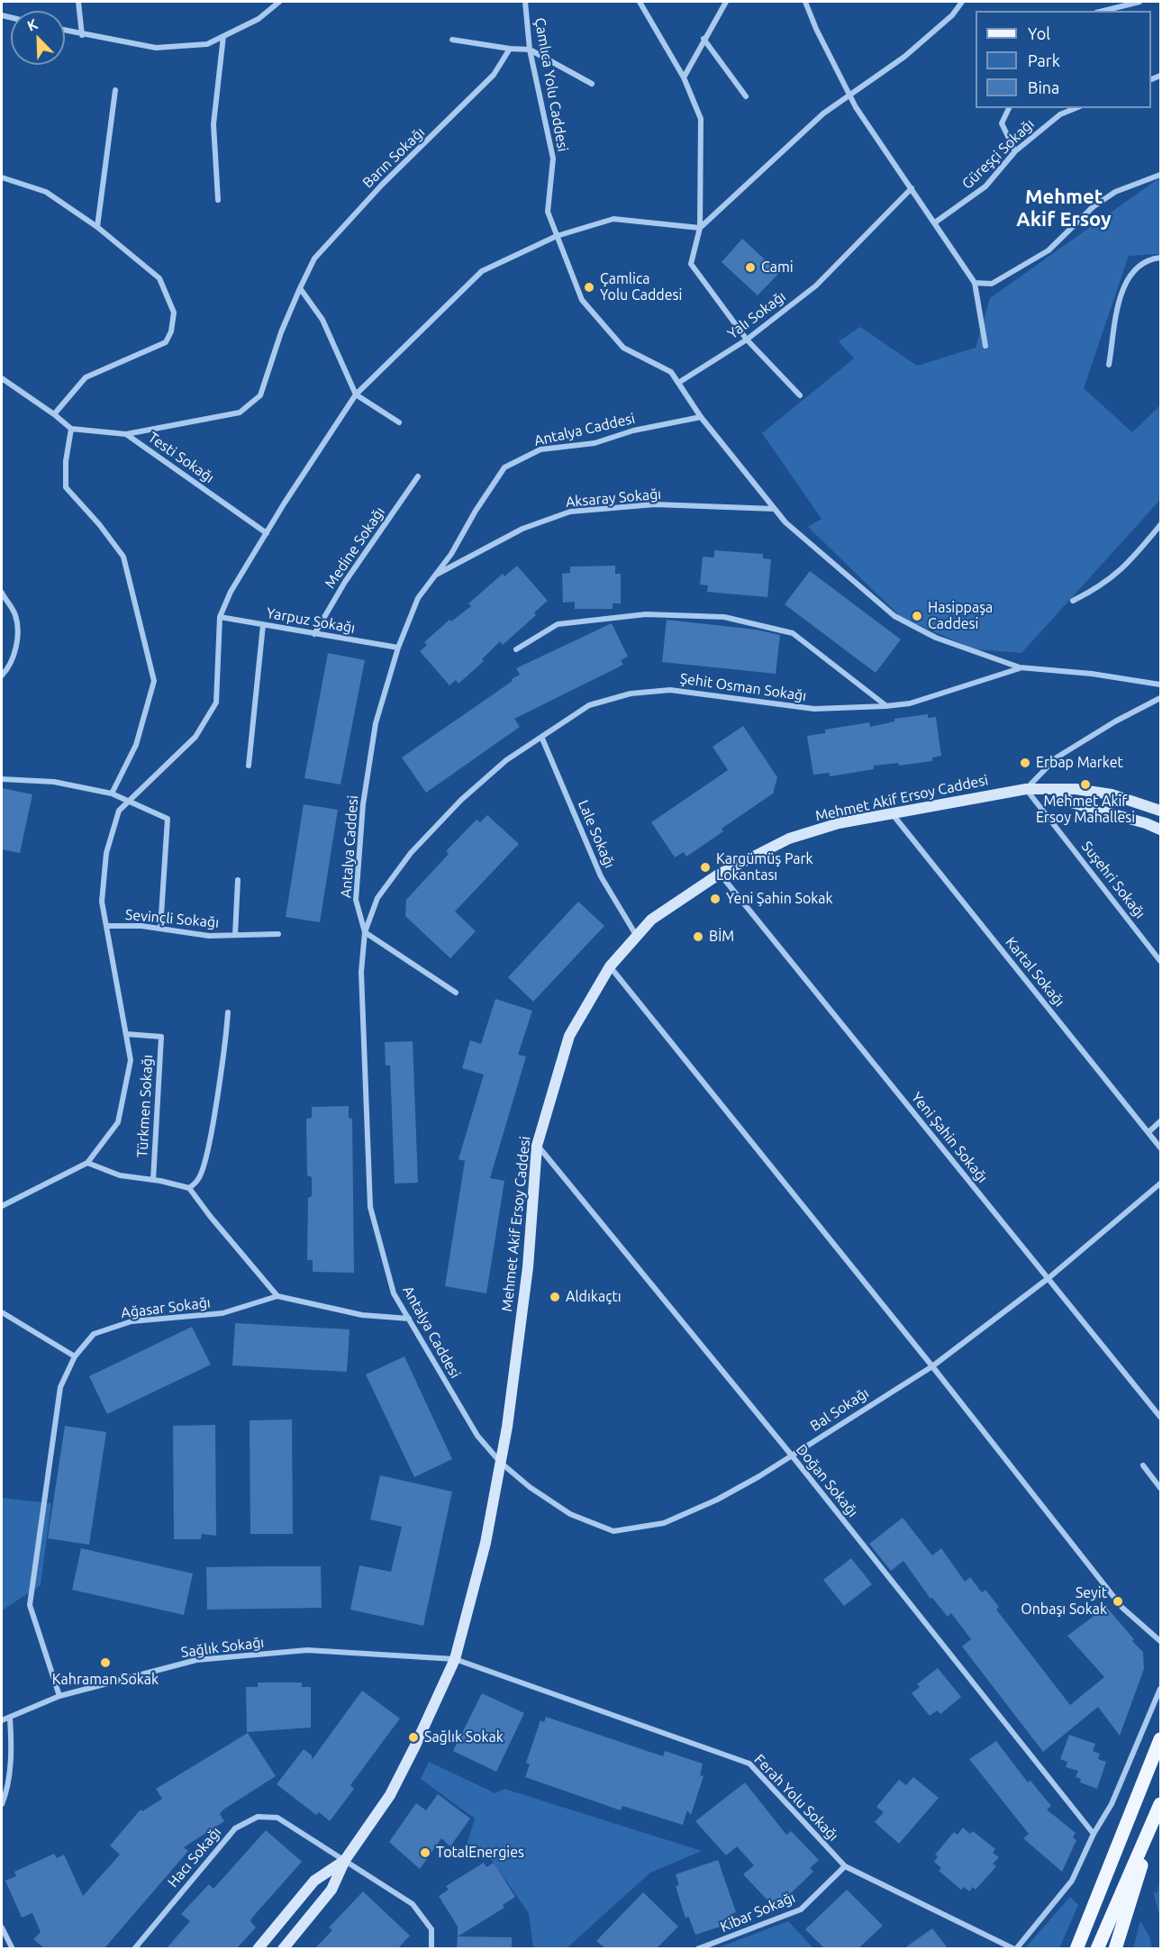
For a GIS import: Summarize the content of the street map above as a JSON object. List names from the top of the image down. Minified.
{"streets":{"main road":["Mehmet Akif Ersoy Caddesi"],"street":["Çamlıca Yolu Caddesi","Güreşçi Sokağı","Barın Sokağı","Yalı Sokağı","Antalya Caddesi","Testi Sokağı","Aksaray Sokağı","Medine Sokağı","Yarpuz Sokağı","Şehit Osman Sokağı","Lale Sokağı","Suşehri Sokağı","Sevinçli Sokağı","Kartal Sokağı","Türkmen Sokağı","Yeni Şahin Sokağı","Ağasar Sokağı","Bal Sokağı","Doğan Sokağı","Sağlık Sokağı","Ferah Yolu Sokağı","Hacı Sokağı","Kibar Sokağı"]},"crossings":[["Çamlıca Yolu Caddesi","Yalı Sokağı"],["Çamlıca Yolu Caddesi","Antalya Caddesi"],["Çamlıca Yolu Caddesi","Aksaray Sokağı"],["Çamlıca Yolu Caddesi","Şehit Osman Sokağı"],["Barın Sokağı","Testi Sokağı"],["Antalya Caddesi","Aksaray Sokağı"],["Antalya Caddesi","Yarpuz Sokağı"],["Antalya Caddesi","Şehit Osman Sokağı"],["Antalya Caddesi","Mehmet Akif Ersoy Caddesi"],["Antalya Caddesi","Bal Sokağı"],["Medine Sokağı","Yarpuz Sokağı"],["Şehit Osman Sokağı","Lale Sokağı"],["Mehmet Akif Ersoy Caddesi","Lale Sokağı"],["Mehmet Akif Ersoy Caddesi","Suşehri Sokağı"],["Mehmet Akif Ersoy Caddesi","Kartal Sokağı"],["Mehmet Akif Ersoy Caddesi","Yeni Şahin Sokağı"],["Mehmet Akif Ersoy Caddesi","Bal Sokağı"],["Mehmet Akif Ersoy Caddesi","Doğan Sokağı"],["Mehmet Akif Ersoy Caddesi","Sağlık Sokağı"],["Mehmet Akif Ersoy Caddesi","Ferah Yolu Sokağı"],["Mehmet Akif Ersoy Caddesi","Hacı Sokağı"],["Yeni Şahin Sokağı","Bal Sokağı"],["Ağasar Sokağı","Sağlık Sokağı"],["Bal Sokağı","Doğan Sokağı"],["Doğan Sokağı","Ferah Yolu Sokağı"],["Sağlık Sokağı","Ferah Yolu Sokağı"],["Ferah Yolu Sokağı","Kibar Sokağı"]],"districts":["Mehmet Akif Ersoy"],"places":["Cami","Çamlica Yolu Caddesi","Hasippaşa Caddesi","Erbap Market","Mehmet Akif Ersoy Mahallesi","Kargümüş Park Lokantası","Yeni Şahin Sokak","BİM","Aldıkaçtı","Seyit Onbaşı Sokak","Kahraman Sokak","Sağlık Sokak","TotalEnergies"],"legend":["Yol","Park","Bina"],"north":"top left"}
